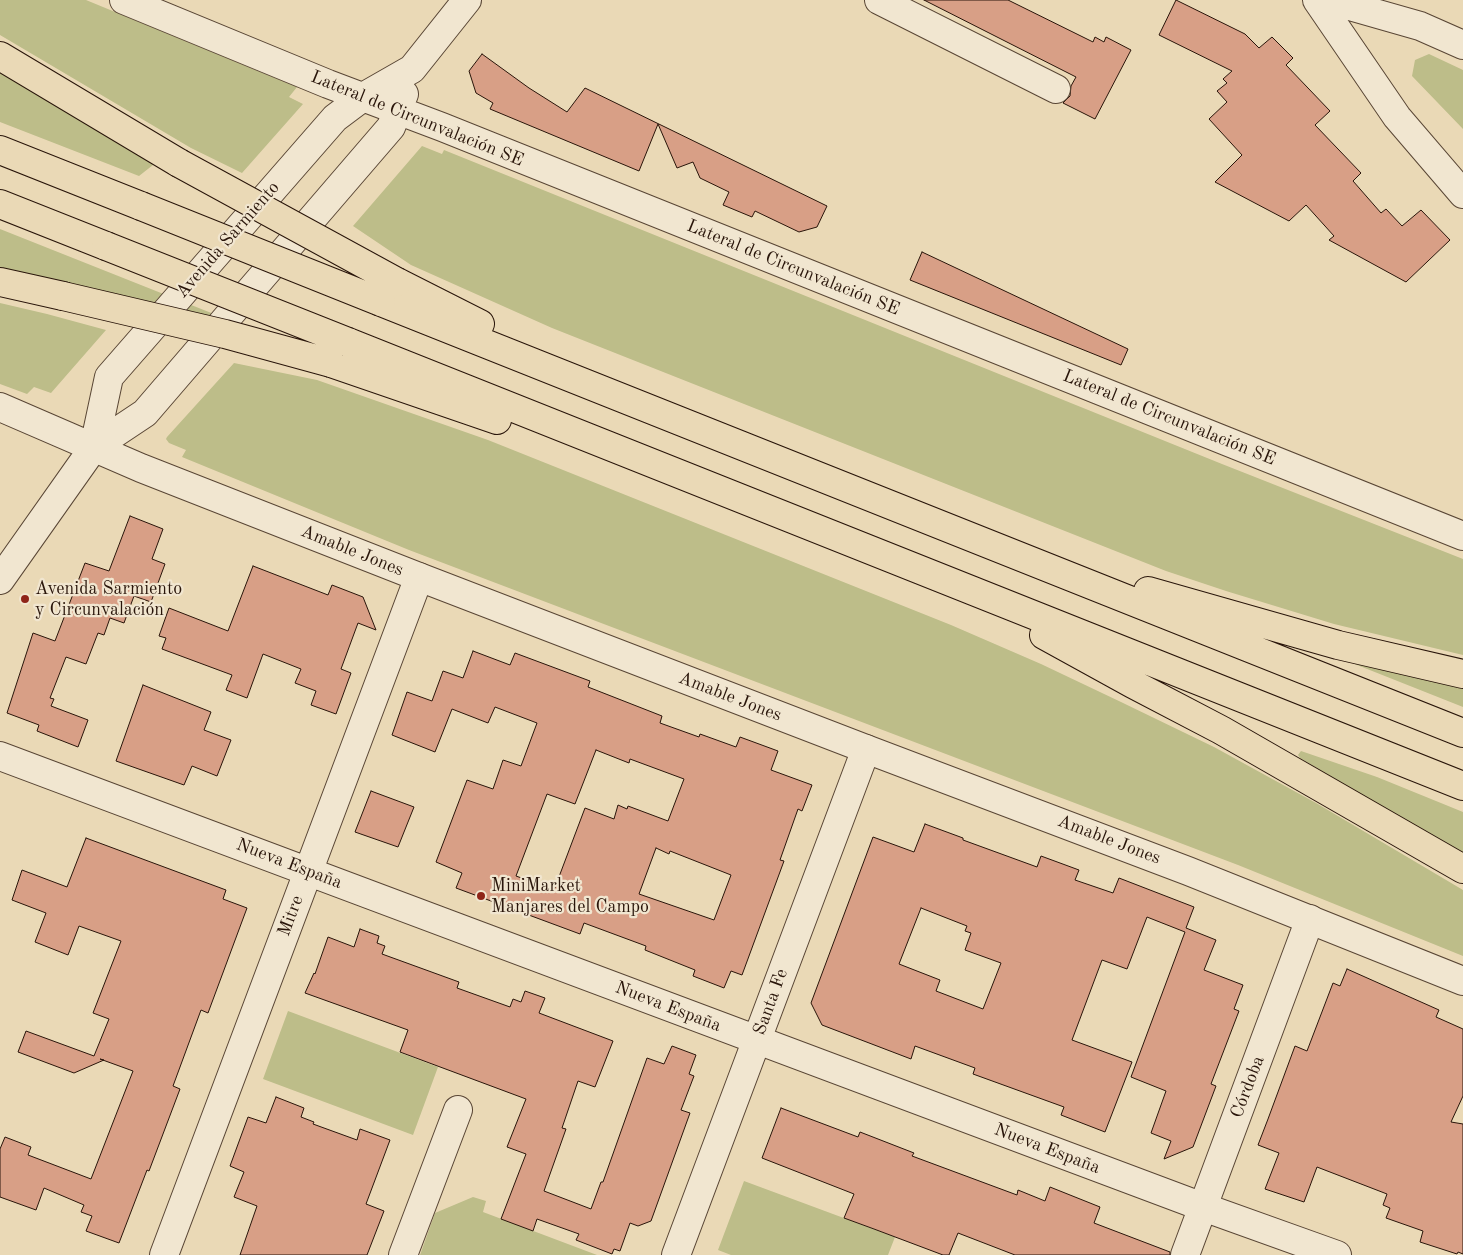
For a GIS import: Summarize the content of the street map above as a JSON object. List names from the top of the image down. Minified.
{"streets":{"street":["Lateral de Circunvalación SE","Avenida Sarmiento","Amable Jones","Nueva España","Mitre","Santa Fe","Córdoba"]},"crossings":[["Lateral de Circunvalación SE","Avenida Sarmiento"],["Avenida Sarmiento","Amable Jones"],["Amable Jones","Mitre"],["Amable Jones","Santa Fe"],["Amable Jones","Córdoba"],["Nueva España","Mitre"],["Nueva España","Santa Fe"],["Nueva España","Córdoba"]],"places":["Avenida Sarmiento y Circunvalación","MiniMarket Manjares del Campo"]}
